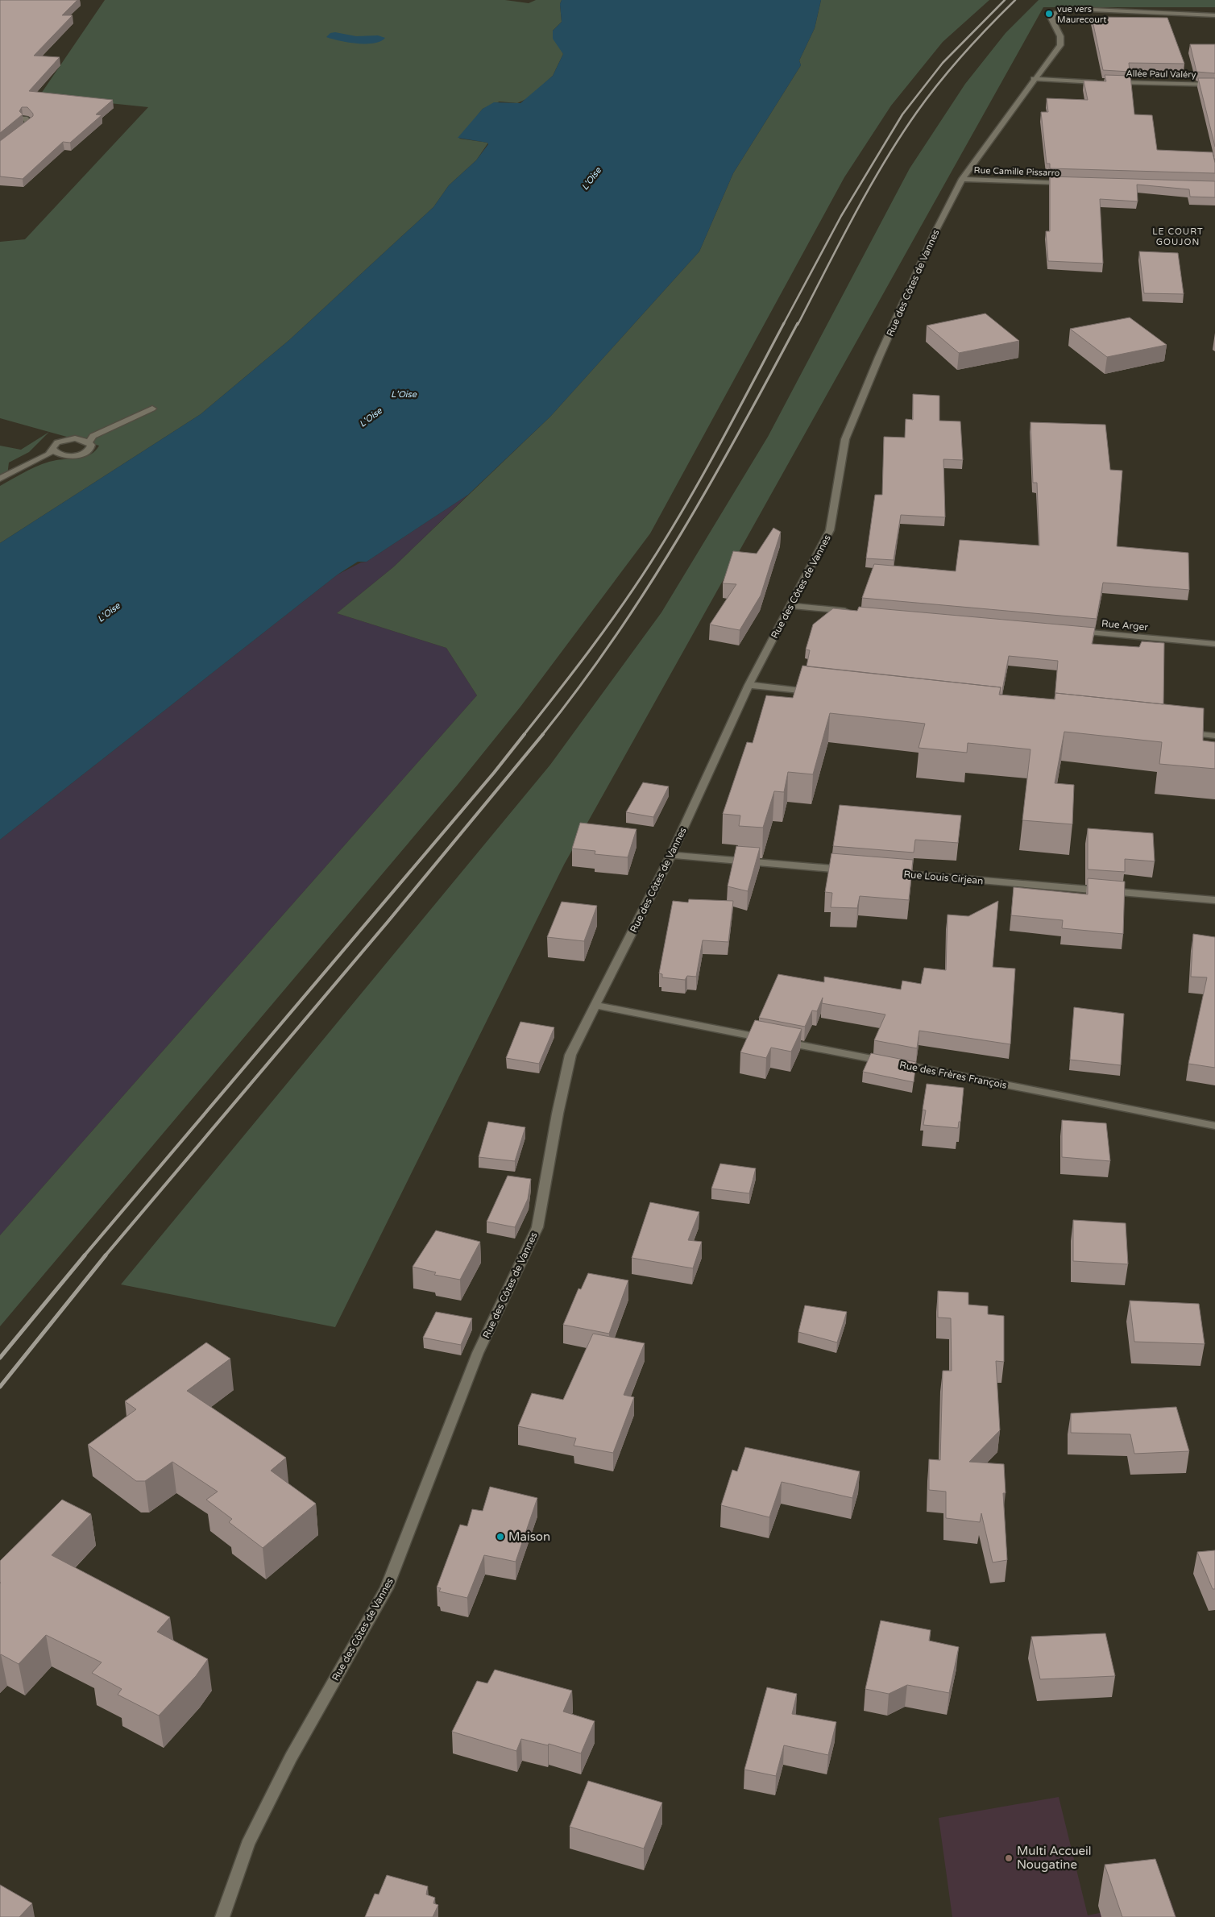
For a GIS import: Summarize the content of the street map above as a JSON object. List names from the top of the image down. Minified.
{"streets":{"street":["Allée Paul Valéry","Rue Camille Pissarro","Rue des Côtes de Vannes","Rue Arger","Rue Louis Cirjean","Rue des Frères François"]},"crossings":[["Rue Camille Pissarro","Rue des Côtes de Vannes"],["Rue des Côtes de Vannes","Rue des Frères François"]],"districts":["LE COURT GOUJON"],"water":["L'Oise","L’Oise"],"places":["vue vers Maurecourt","Maison","Multi Accueil Nougatine"]}
